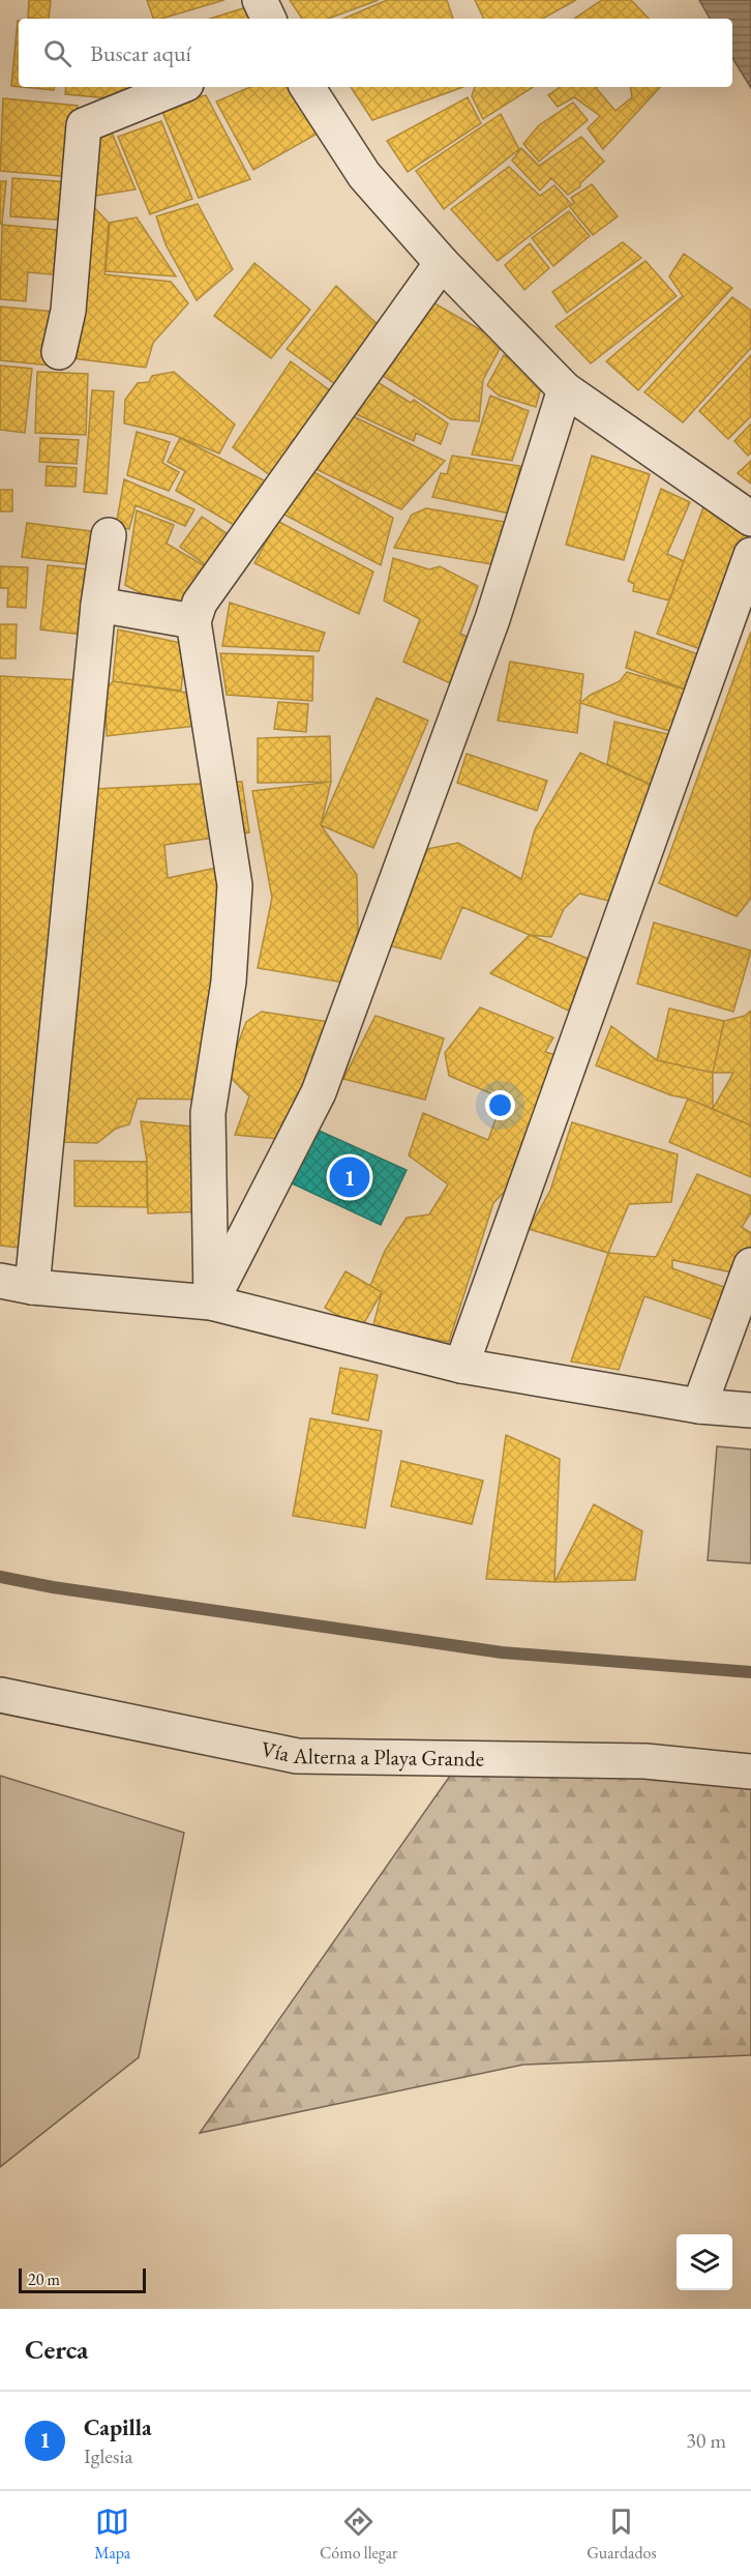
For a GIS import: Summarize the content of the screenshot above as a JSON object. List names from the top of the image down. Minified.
{"streets":{"street":["Vía Alterna a Playa Grande"]},"scale_bar":"20 m","page":{"search":"Buscar aquí","pins":"1","scale":"20 m","heading":"Cerca","list":[{"mark":"1","name":"Capilla","note":"Iglesia","value":"30 m"}],"nav":["Mapa","Cómo llegar","Guardados"]}}
